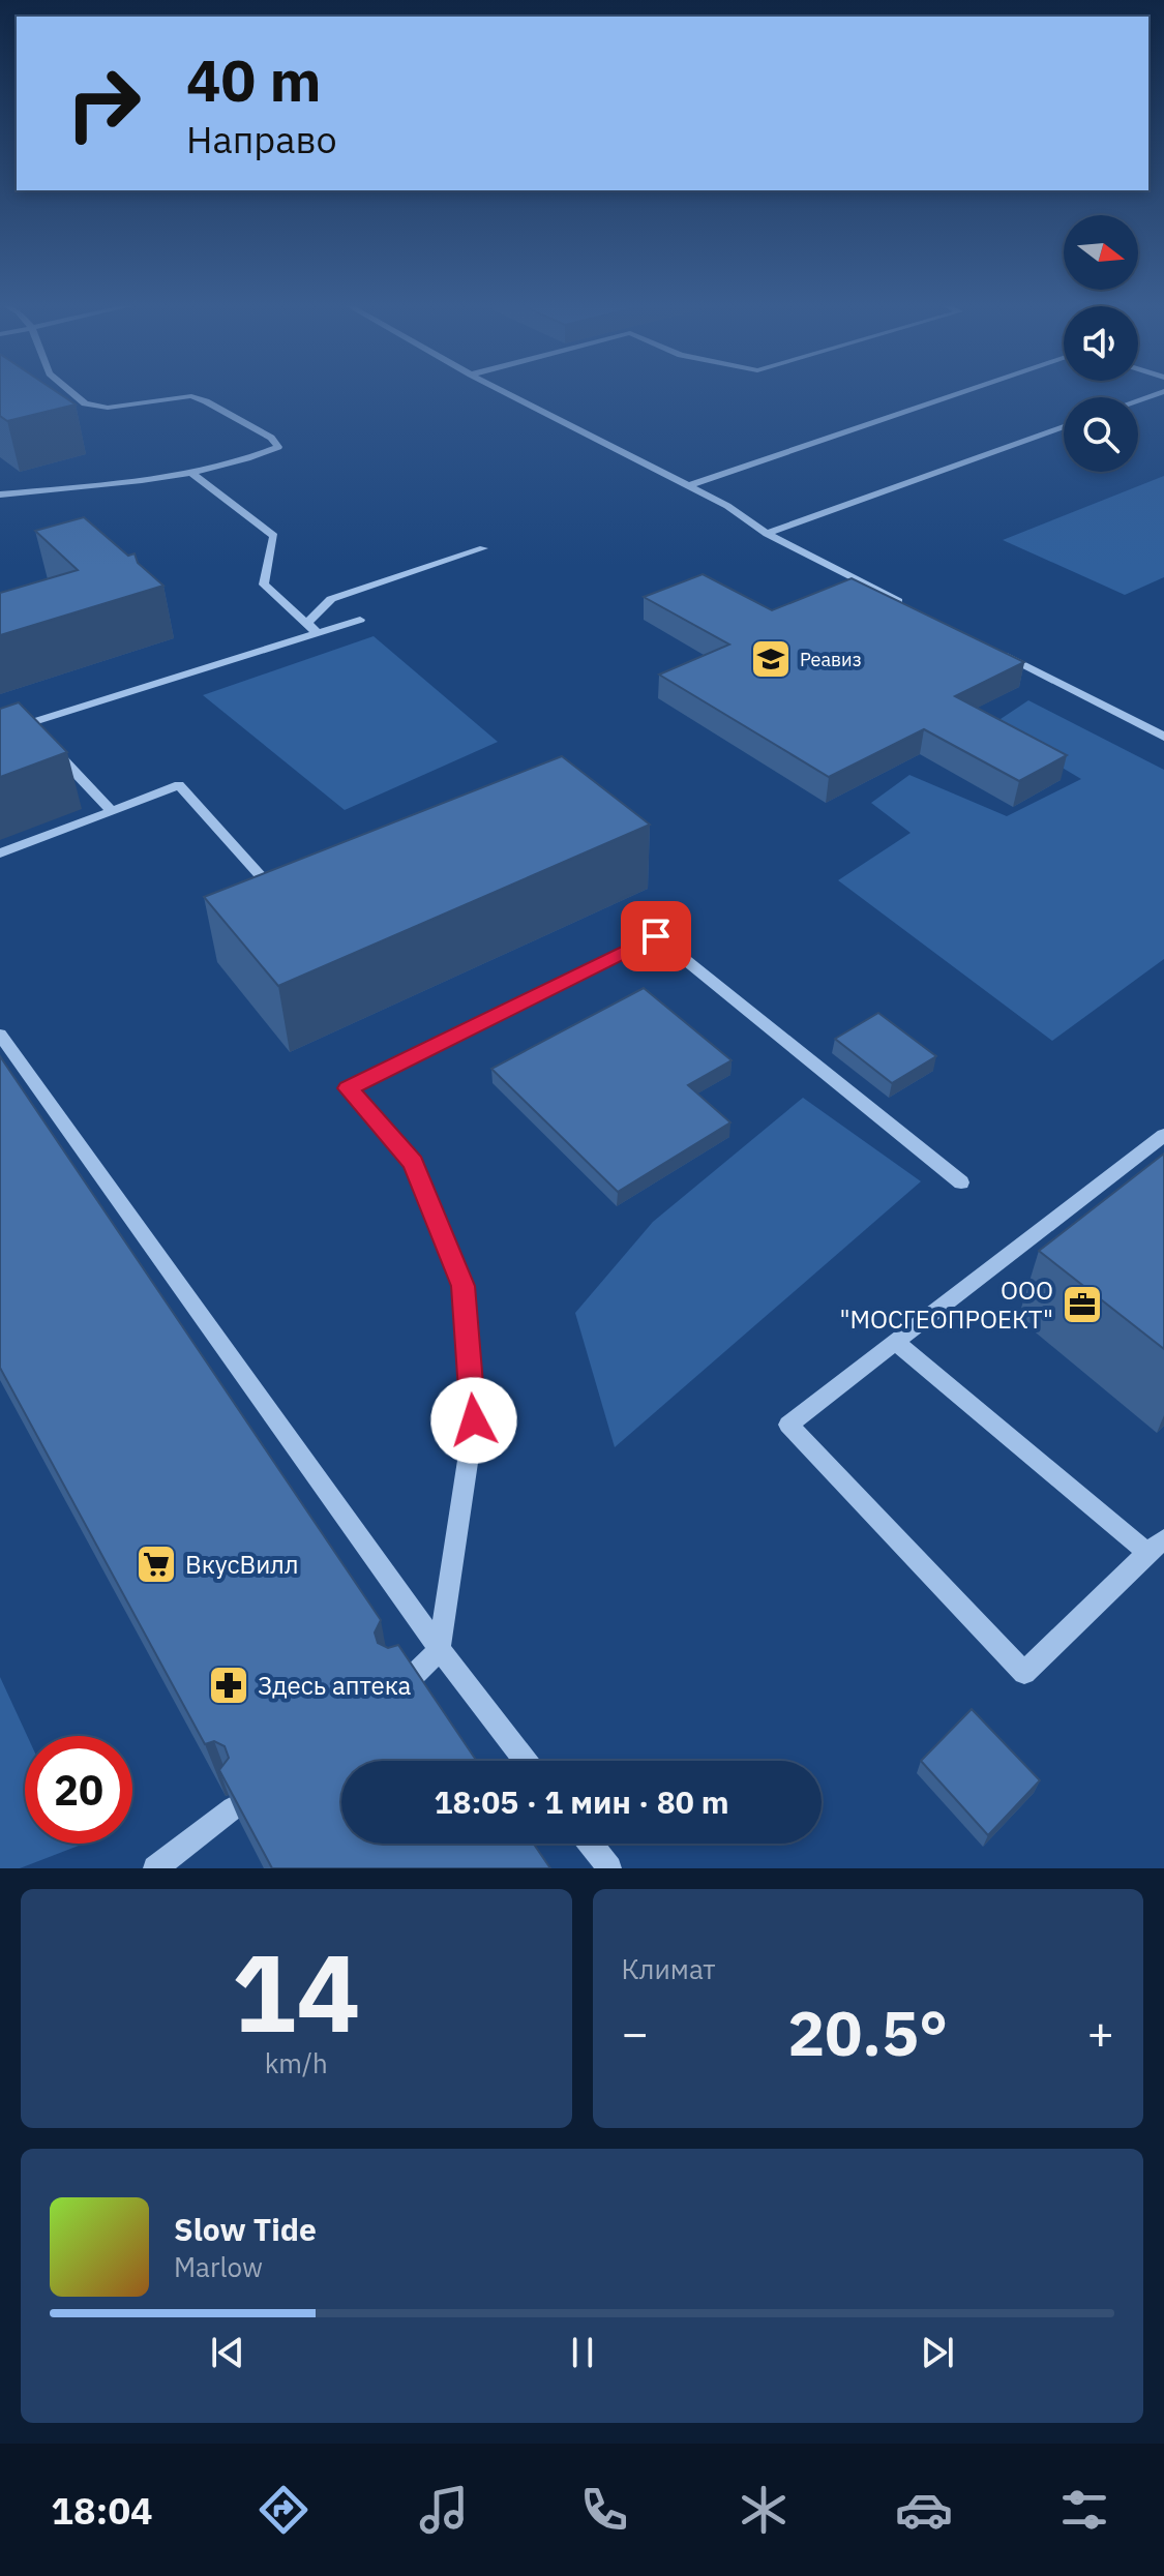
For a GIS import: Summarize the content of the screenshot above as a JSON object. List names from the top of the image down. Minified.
{"places":{"school or university":["Реавиз"],"office":["ООО \"МОСГЕОПРОЕКТ\""],"supermarket":["ВкусВилл"],"pharmacy":["Здесь аптека"]},"north":"right","page":{"turn":["40 m","Направо"],"limit":"20","trip":"18:05 · 1 мин · 80 m","tile":[["14","km/h"],"Климат"],"heat":["−","20.5°","+"],"song":["Slow Tide","Marlow"],"tabs":"18:04"}}
